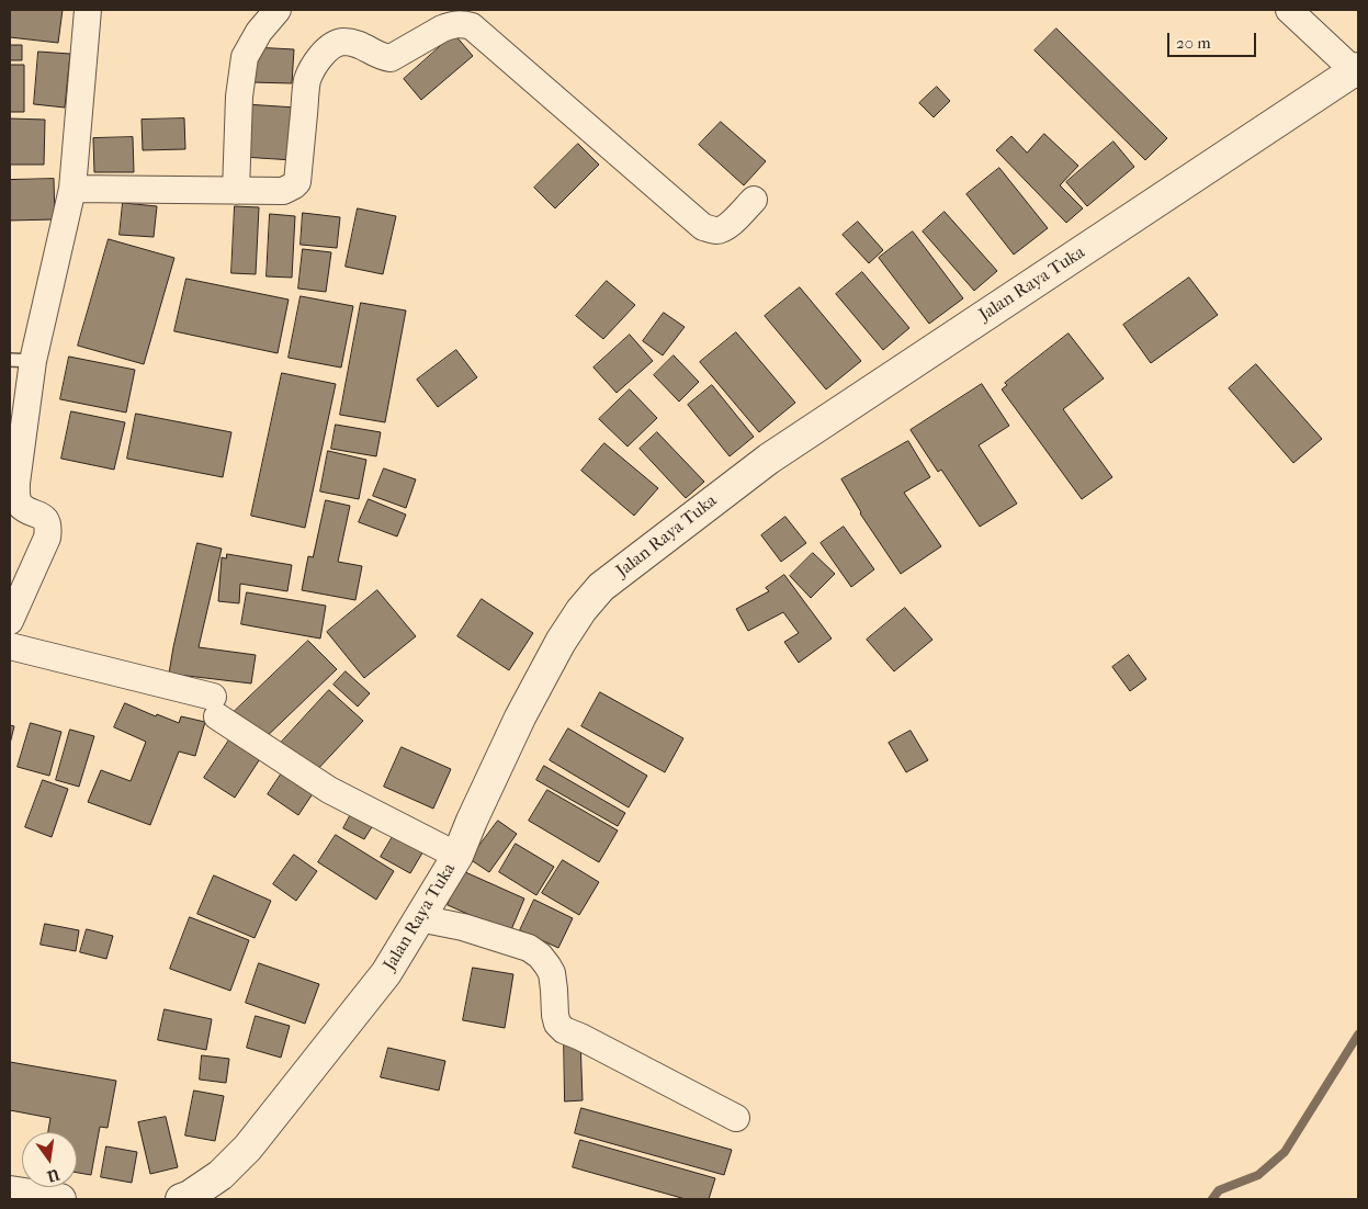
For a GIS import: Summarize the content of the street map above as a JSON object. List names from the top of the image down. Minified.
{"streets":{"street":["Jalan Raya Tuka"]},"scale_bar":"20 m","north":"bottom"}
